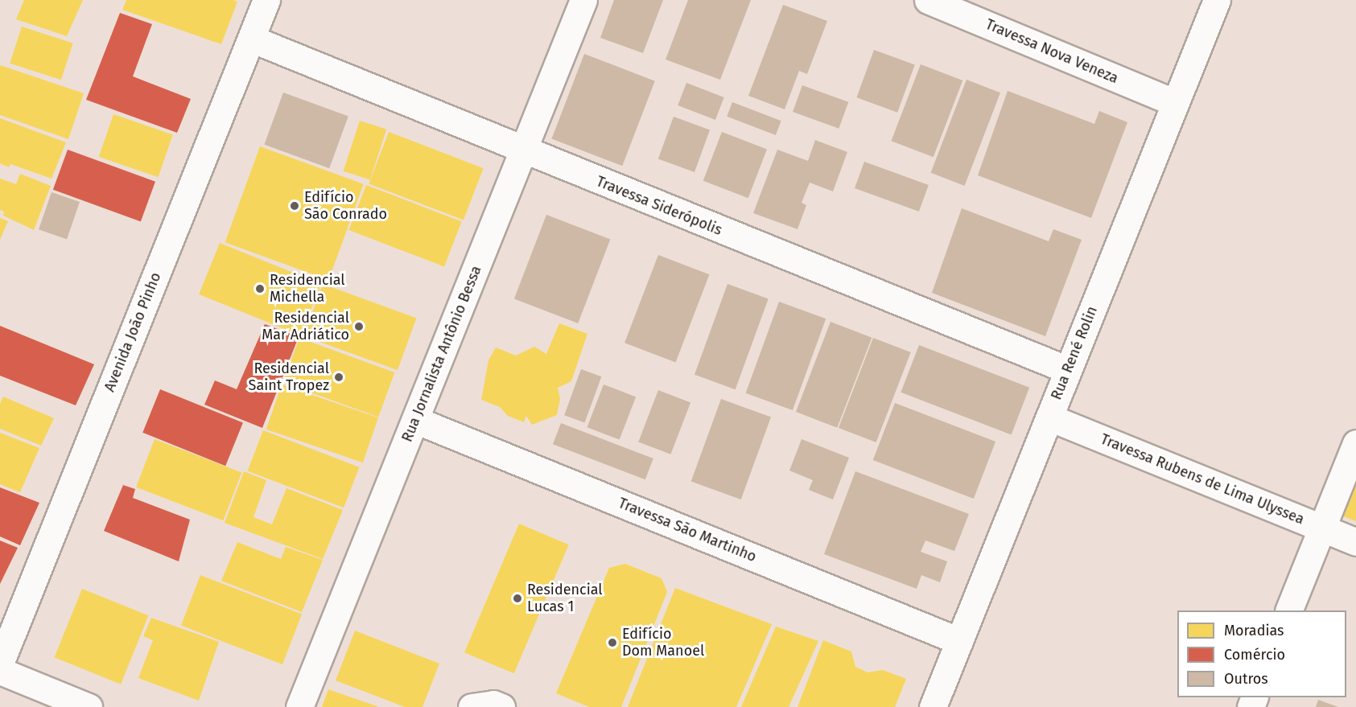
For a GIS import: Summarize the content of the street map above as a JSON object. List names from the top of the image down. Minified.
{"streets":{"street":["Travessa Nova Veneza","Travessa Siderópolis","Avenida João Pinho","Rua René Rolin","Rua Jornalista Antônio Bessa","Travessa Rubens de Lima Ulyssea","Travessa São Martinho"]},"crossings":[["Travessa Nova Veneza","Rua René Rolin"],["Travessa Siderópolis","Avenida João Pinho"],["Travessa Siderópolis","Rua René Rolin"],["Travessa Siderópolis","Rua Jornalista Antônio Bessa"],["Rua René Rolin","Travessa Rubens de Lima Ulyssea"],["Rua René Rolin","Travessa São Martinho"],["Rua Jornalista Antônio Bessa","Travessa São Martinho"]],"places":["Edifício São Conrado","Residencial Michella","Residencial Mar Adriático","Residencial Saint Tropez","Residencial Lucas 1","Edifício Dom Manoel"],"legend":["Moradias","Comércio","Outros"]}
